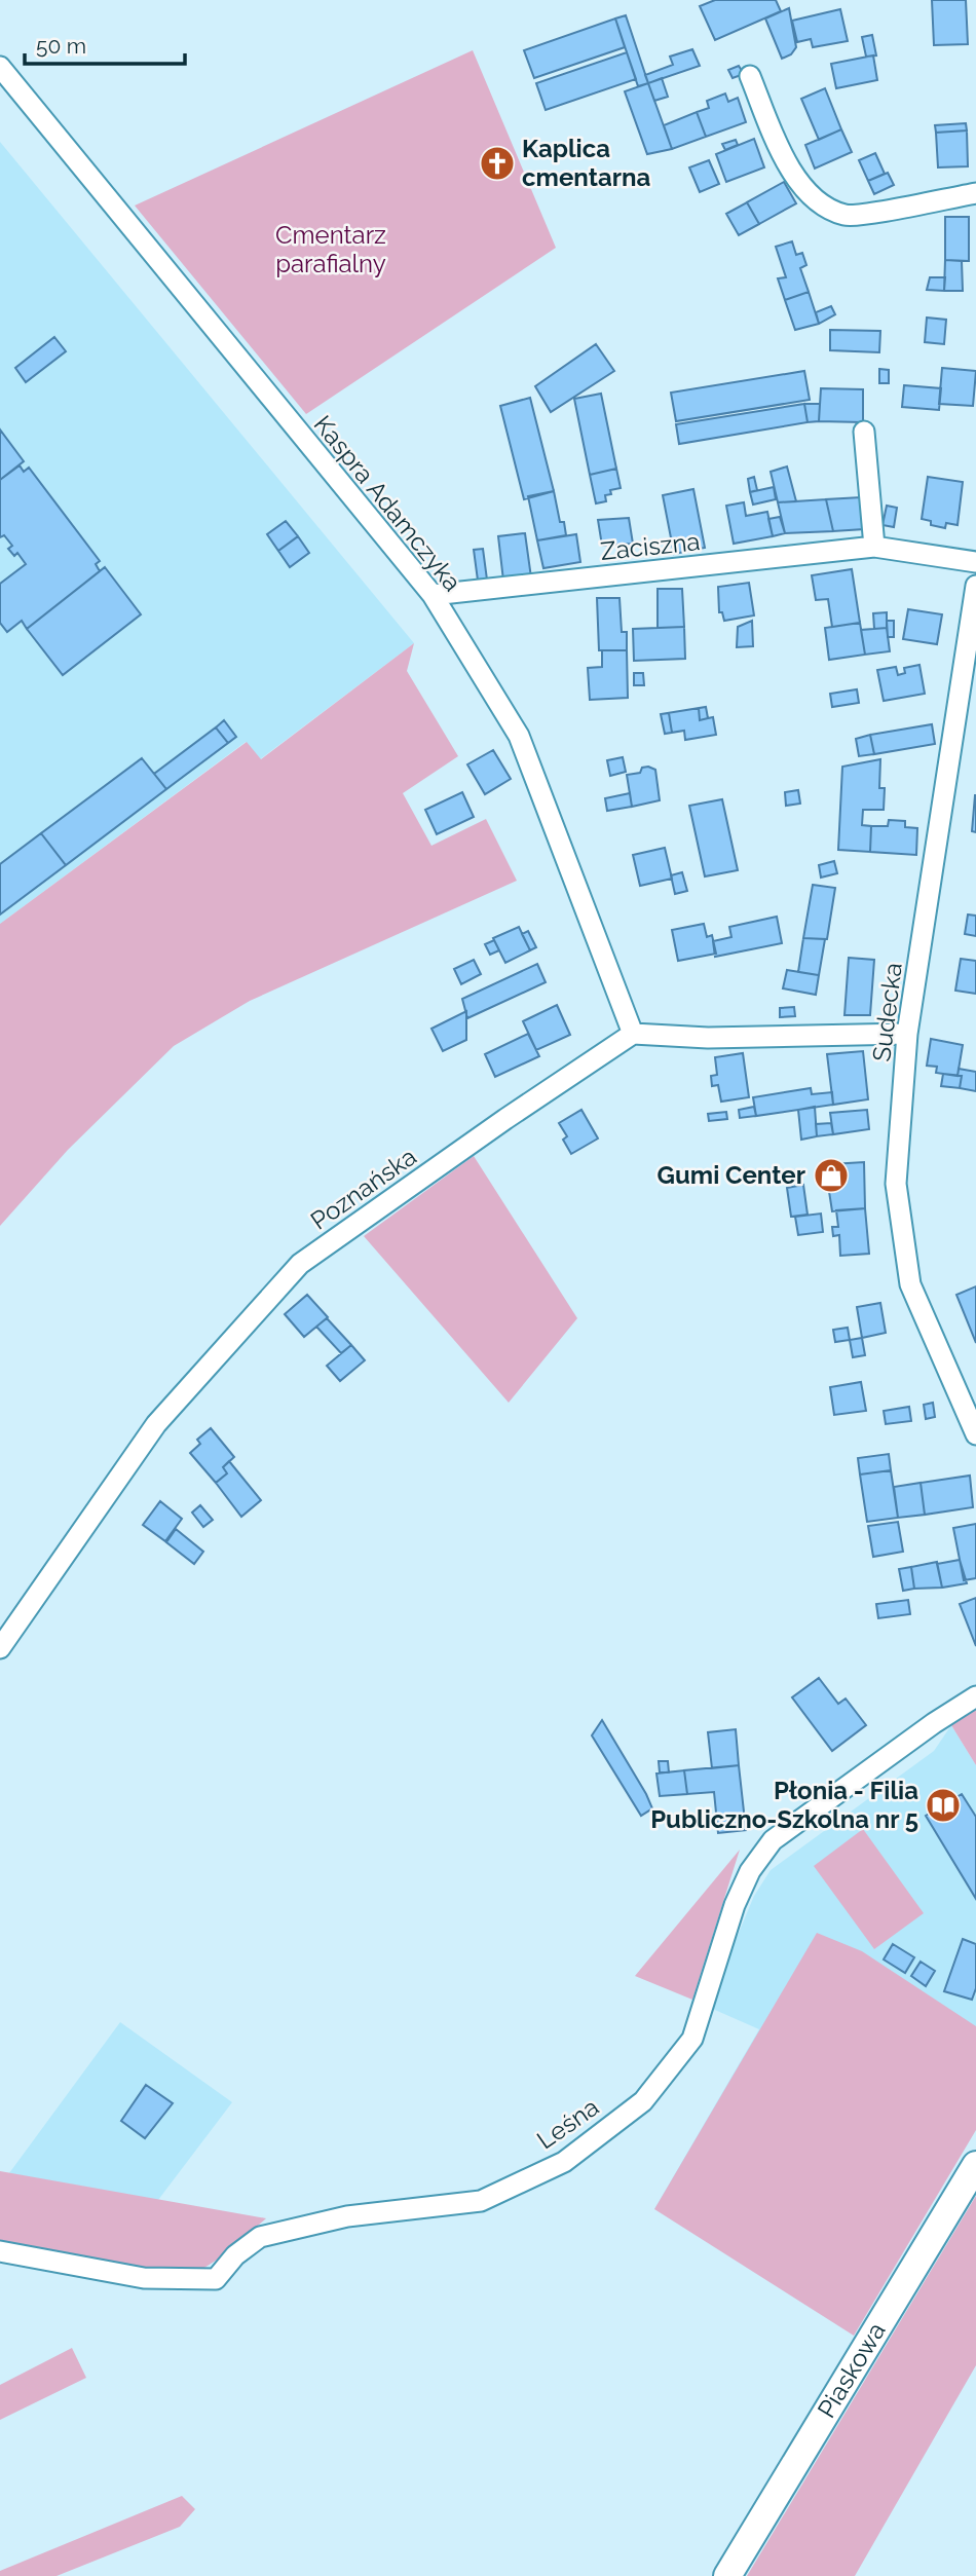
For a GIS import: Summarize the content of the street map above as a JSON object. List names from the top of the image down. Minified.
{"streets":{"main road":["Piaskowa"],"street":["Kaspra Adamczyka","Zaciszna","Sudecka","Poznańska","Leśna"]},"crossings":[["Kaspra Adamczyka","Zaciszna"],["Kaspra Adamczyka","Poznańska"]],"parks":["Cmentarz parafialny"],"places":{"church":["Kaplica cmentarna"],"shop":["Gumi Center"],"library":["Płonia - Filia Publiczno-Szkolna nr 5"]},"scale_bar":"50 m"}
